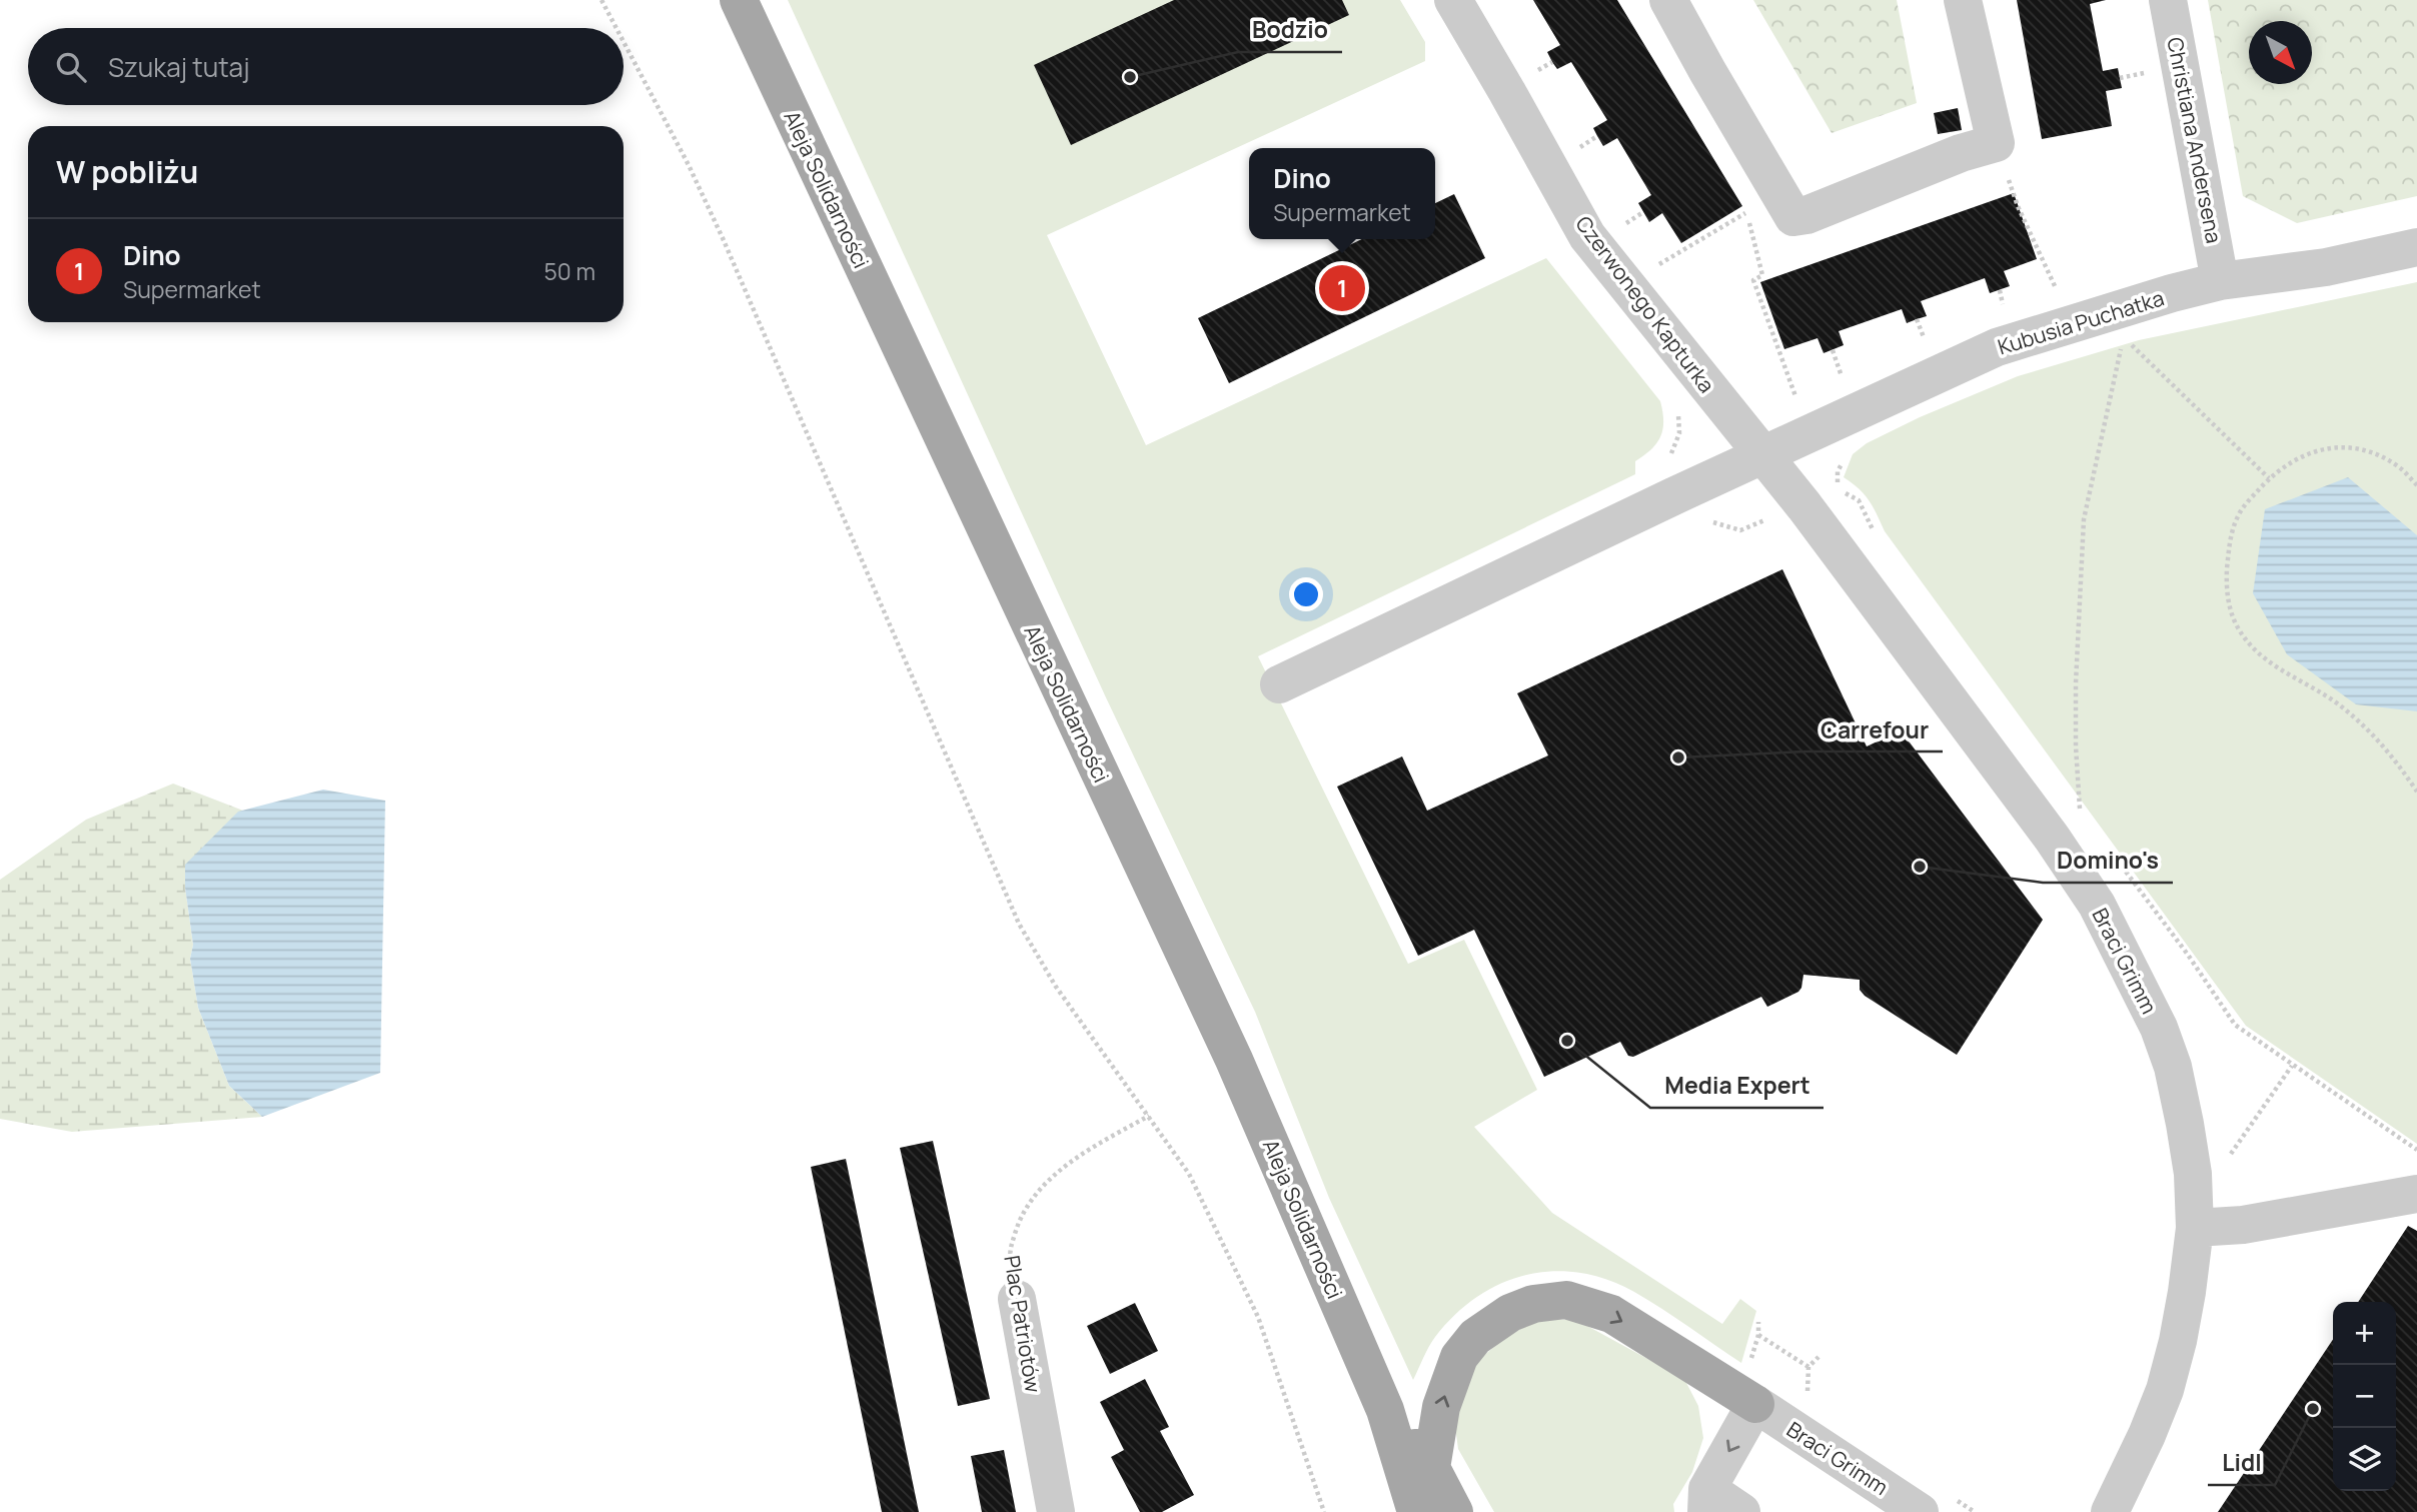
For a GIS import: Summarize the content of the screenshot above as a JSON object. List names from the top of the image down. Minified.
{"streets":{"main road":["Aleja Solidarności"],"street":["Christiana Andersena","Czerwonego Kapturka","Kubusia Puchatka","Braci Grimm","Plac Patriotów"]},"crossings":[["Christiana Andersena","Kubusia Puchatka"],["Czerwonego Kapturka","Kubusia Puchatka"],["Czerwonego Kapturka","Braci Grimm"],["Kubusia Puchatka","Braci Grimm"]],"places":["Bodzio","Carrefour","Domino's","Media Expert","Lidl"],"north":"bottom right","page":{"search":"Szukaj tutaj","heading":"W pobliżu","popup":["Dino","Supermarket"],"list":[{"mark":"1","name":"Dino","note":"Supermarket","value":"50 m"}],"pins":"1","map_buttons":["+","−"]}}
